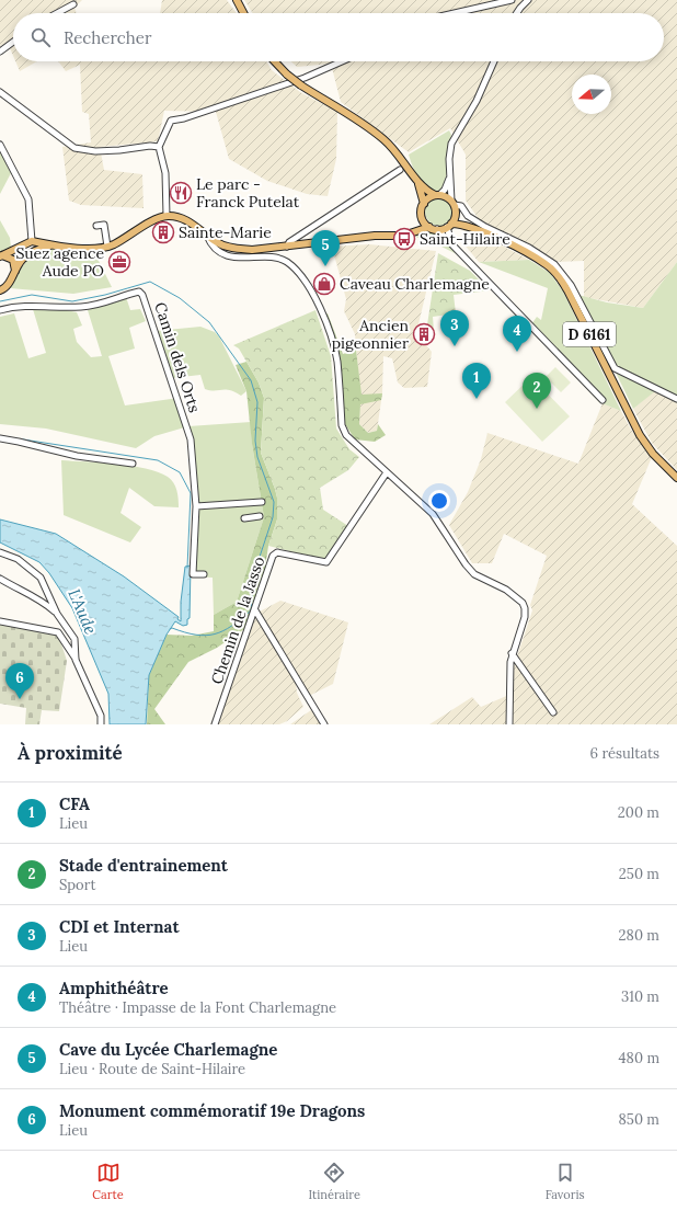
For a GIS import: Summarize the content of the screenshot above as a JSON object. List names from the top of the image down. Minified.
{"streets":{"main road":["D 6161"],"street":["Camin dels Orts","Chemin de la Jasso"]},"water":["L'Aude"],"places":{"restaurant":["Le parc - Franck Putelat"],"building":["Sainte-Marie","Ancien pigeonnier"],"bus stop":["Saint-Hilaire"],"office":["Suez agence Aude PO"],"shop":["Caveau Charlemagne"]},"north":"left","page":{"search":"Rechercher","pins":["5","3","4","1","2","6"],"heading":["À proximité","6 résultats"],"list":[{"mark":"1","name":"CFA","note":"Lieu","value":"200 m"},{"mark":"2","name":"Stade d'entrainement","note":"Sport","value":"250 m"},{"mark":"3","name":"CDI et Internat","note":"Lieu","value":"280 m"},{"mark":"4","name":"Amphithéâtre","note":"Théâtre · Impasse de la Font Charlemagne","value":"310 m"},{"mark":"5","name":"Cave du Lycée Charlemagne","note":"Lieu · Route de Saint-Hilaire","value":"480 m"},{"mark":"6","name":"Monument commémoratif 19e Dragons","note":"Lieu","value":"850 m"}],"nav":["Carte","Itinéraire","Favoris"]}}
